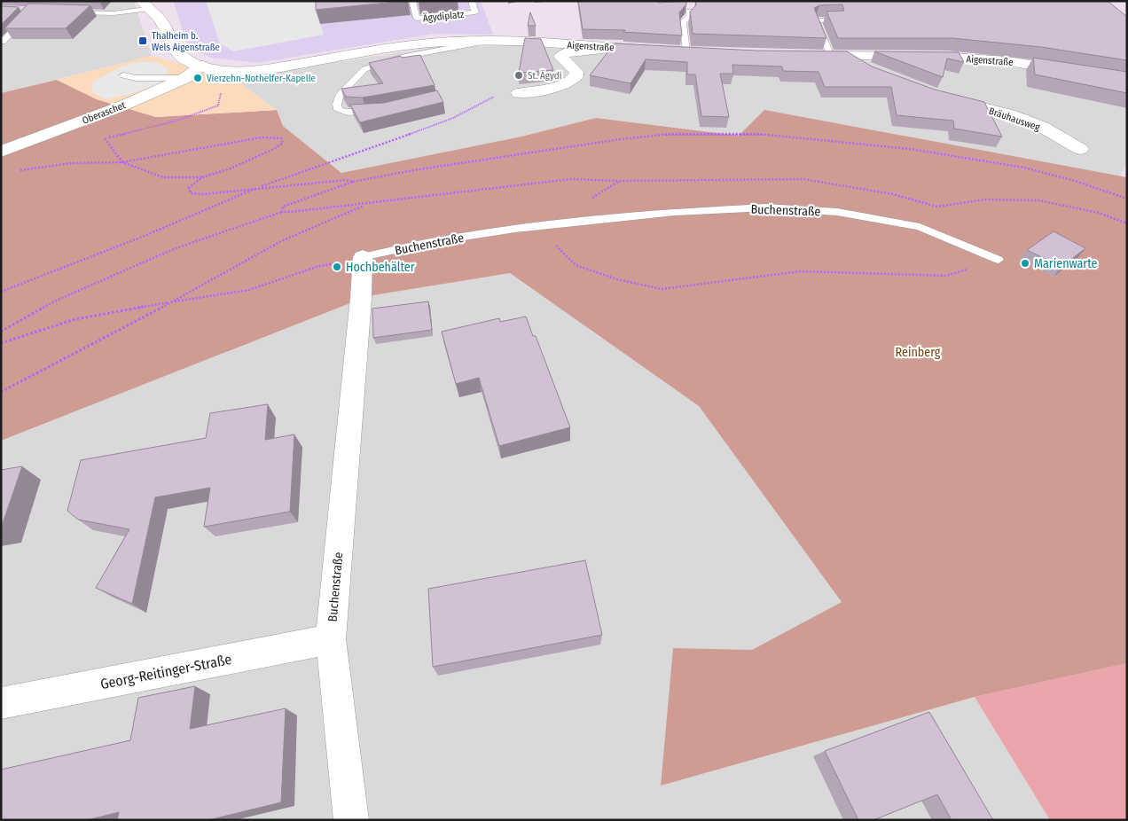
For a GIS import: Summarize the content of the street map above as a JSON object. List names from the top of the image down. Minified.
{"streets":{"street":["Aigenstraße","Oberaschet","Bräuhausweg","Buchenstraße","Georg-Reitinger-Straße"],"lane":["Ägydiplatz"]},"crossings":[["Aigenstraße","Oberaschet"],["Buchenstraße","Georg-Reitinger-Straße"]],"parks":["Reinberg"],"places":{"transit":["Thalheim b. Wels Aigenstraße"],"other":["St. Ägydi","Vierzehn-Nothelfer-Kapelle","Marienwarte","Hochbehälter"]}}
